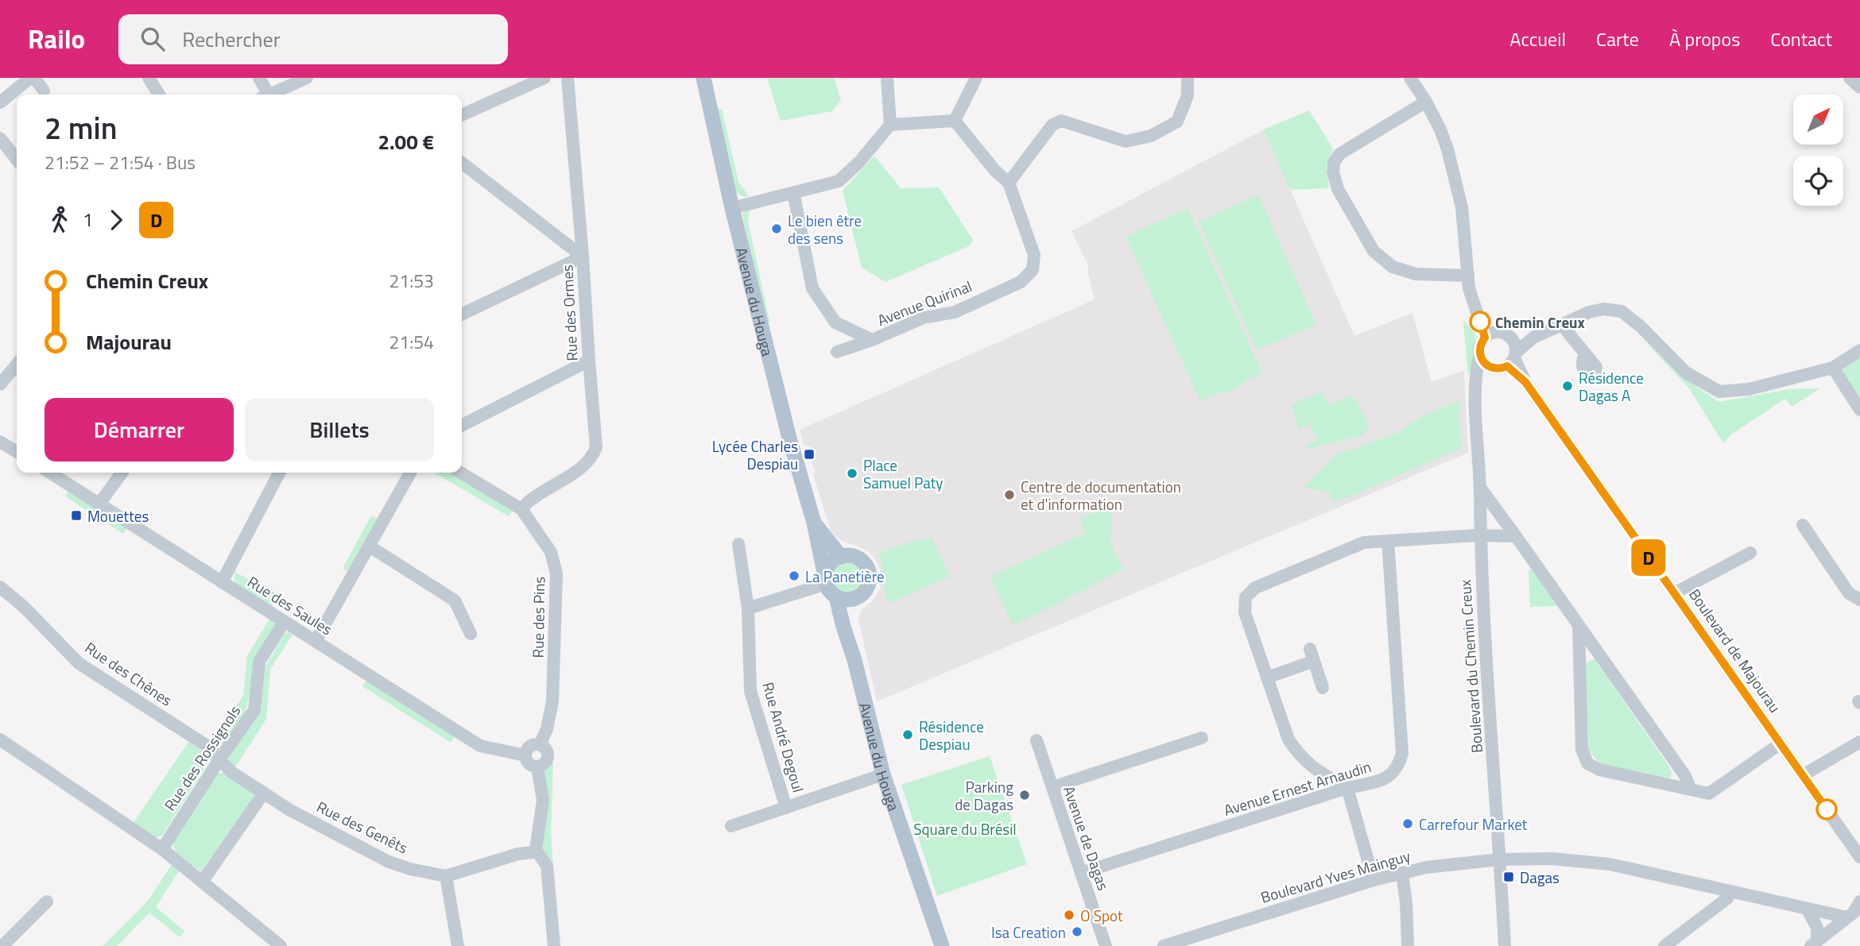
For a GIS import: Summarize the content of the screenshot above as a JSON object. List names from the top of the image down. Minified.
{"streets":{"main road":["Avenue du Houga"],"street":["Avenue Quirinal","Rue des Ormes","Rue des Saules","Rue des Pins","Boulevard de Majourau","Boulevard du Chemin Creux","Rue des Chênes","Rue André Degoul","Rue des Rossignols","Avenue Ernest Arnaudin","Rue des Genêts","Avenue de Dagas","Boulevard Yves Mainguy"]},"crossings":[["Rue des Ormes","Rue des Pins"],["Rue des Saules","Rue des Pins"],["Rue des Saules","Rue des Rossignols"],["Boulevard de Majourau","Boulevard du Chemin Creux"],["Boulevard du Chemin Creux","Boulevard Yves Mainguy"],["Rue des Chênes","Rue des Rossignols"],["Rue des Chênes","Rue des Genêts"],["Rue des Rossignols","Rue des Genêts"],["Avenue Ernest Arnaudin","Avenue de Dagas"]],"parks":["Square du Brésil"],"places":{"other":["Le bien être des sens","Chemin Creux","Résidence Dagas A","Place Samuel Paty","Centre de documentation et d'information","La Panetière","Résidence Despiau","Parking de Dagas","Carrefour Market","O Spot","Isa Creation"],"transit":["Lycée Charles Despiau","Mouettes","Dagas"]},"lines":["bus line D"],"north":"top right","page":{"header":"Railo","search":"Rechercher","nav":["Accueil","Carte","À propos","Contact"],"on_map":"D","heading":["2 min","21:52 – 21:54 · Bus","2.00 €"],"legs":["1","D"],"list":[{"name":"Chemin Creux","value":"21:53"},{"name":"Majourau","value":"21:54"}],"buttons":["Démarrer","Billets"]}}
